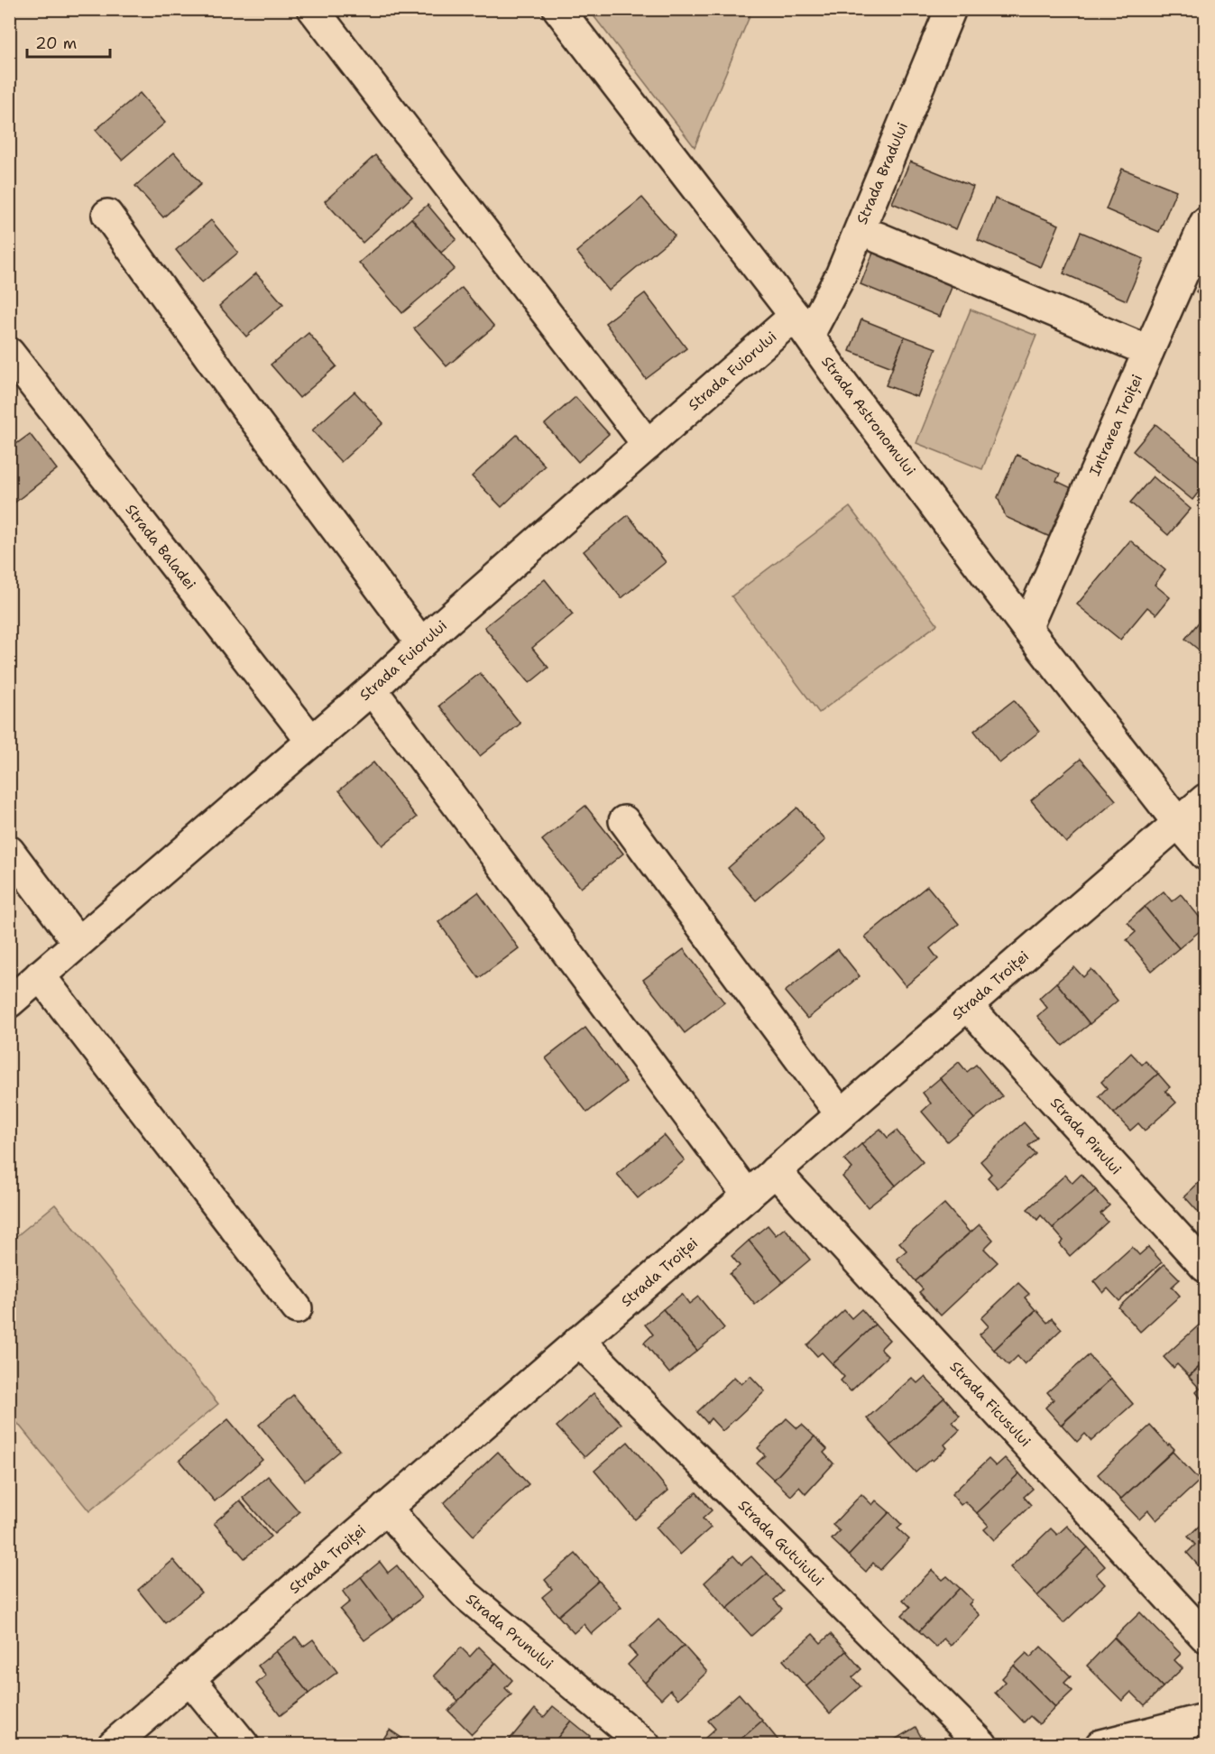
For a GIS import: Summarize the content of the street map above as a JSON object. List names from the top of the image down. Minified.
{"streets":{"street":["Strada Bradului","Strada Fuiorului","Strada Astronomului","Intrarea Troiței","Strada Baladei","Strada Troiței","Strada Pinului","Strada Ficusului","Strada Gutuiului","Strada Prunului"]},"crossings":[["Strada Bradului","Strada Fuiorului"],["Strada Bradului","Strada Astronomului"],["Strada Fuiorului","Strada Astronomului"],["Strada Fuiorului","Strada Baladei"],["Strada Astronomului","Intrarea Troiței"],["Strada Astronomului","Strada Troiței"],["Strada Troiței","Strada Pinului"],["Strada Troiței","Strada Ficusului"],["Strada Troiței","Strada Gutuiului"],["Strada Troiței","Strada Prunului"]],"scale_bar":"20 m"}
